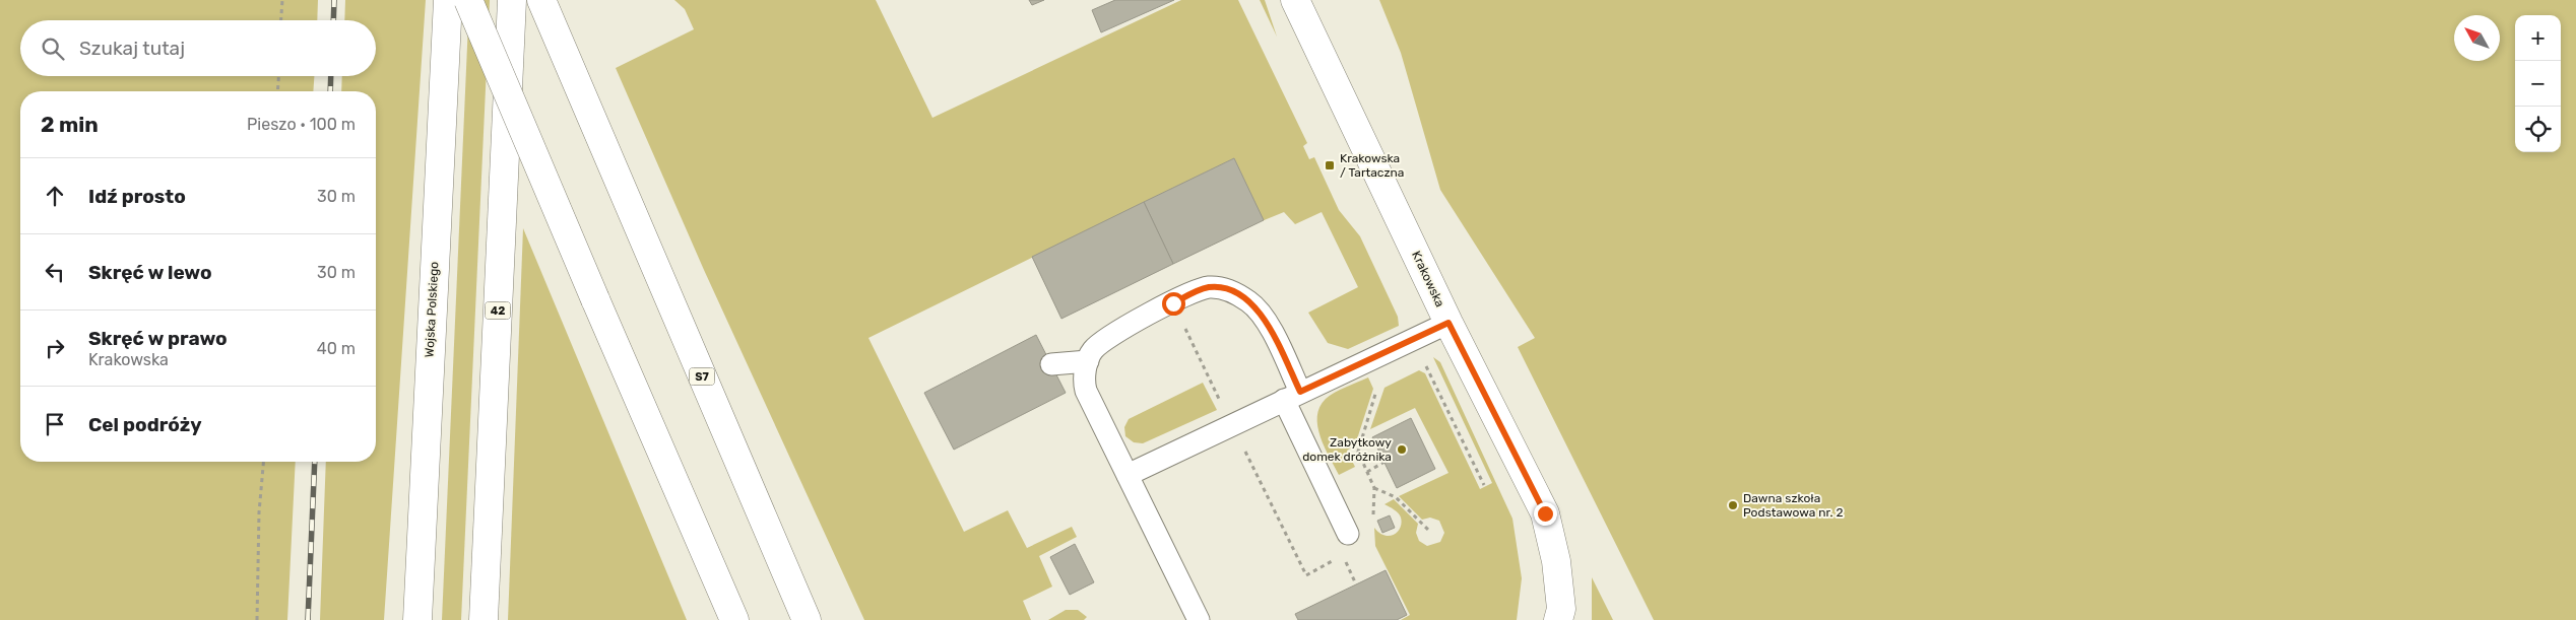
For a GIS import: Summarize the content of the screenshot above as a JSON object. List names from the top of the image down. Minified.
{"streets":{"main road":["Krakowska","Wojska Polskiego","42","S7"]},"places":{"transit":["Krakowska / Tartaczna"],"other":["Zabytkowy domek dróżnika","Dawna szkoła Podstawowa nr. 2"]},"north":"top left","page":{"map_buttons":["+","−"],"search":"Szukaj tutaj","heading":["2 min","Pieszo · 100 m"],"list":[["Idź prosto","30 m"],["Skręć w lewo","30 m"],["Skręć w prawo","Krakowska","40 m"],"Cel podróży"]}}
